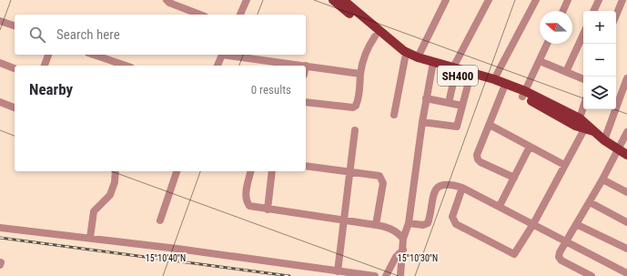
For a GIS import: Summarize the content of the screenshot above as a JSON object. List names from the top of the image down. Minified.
{"streets":{"main road":["SH400"]},"north":"left","page":{"map_buttons":["+","−"],"search":"Search here","heading":["Nearby","0 results"]},"coordinates":["15°10'40\"N","15°10'30\"N"]}
